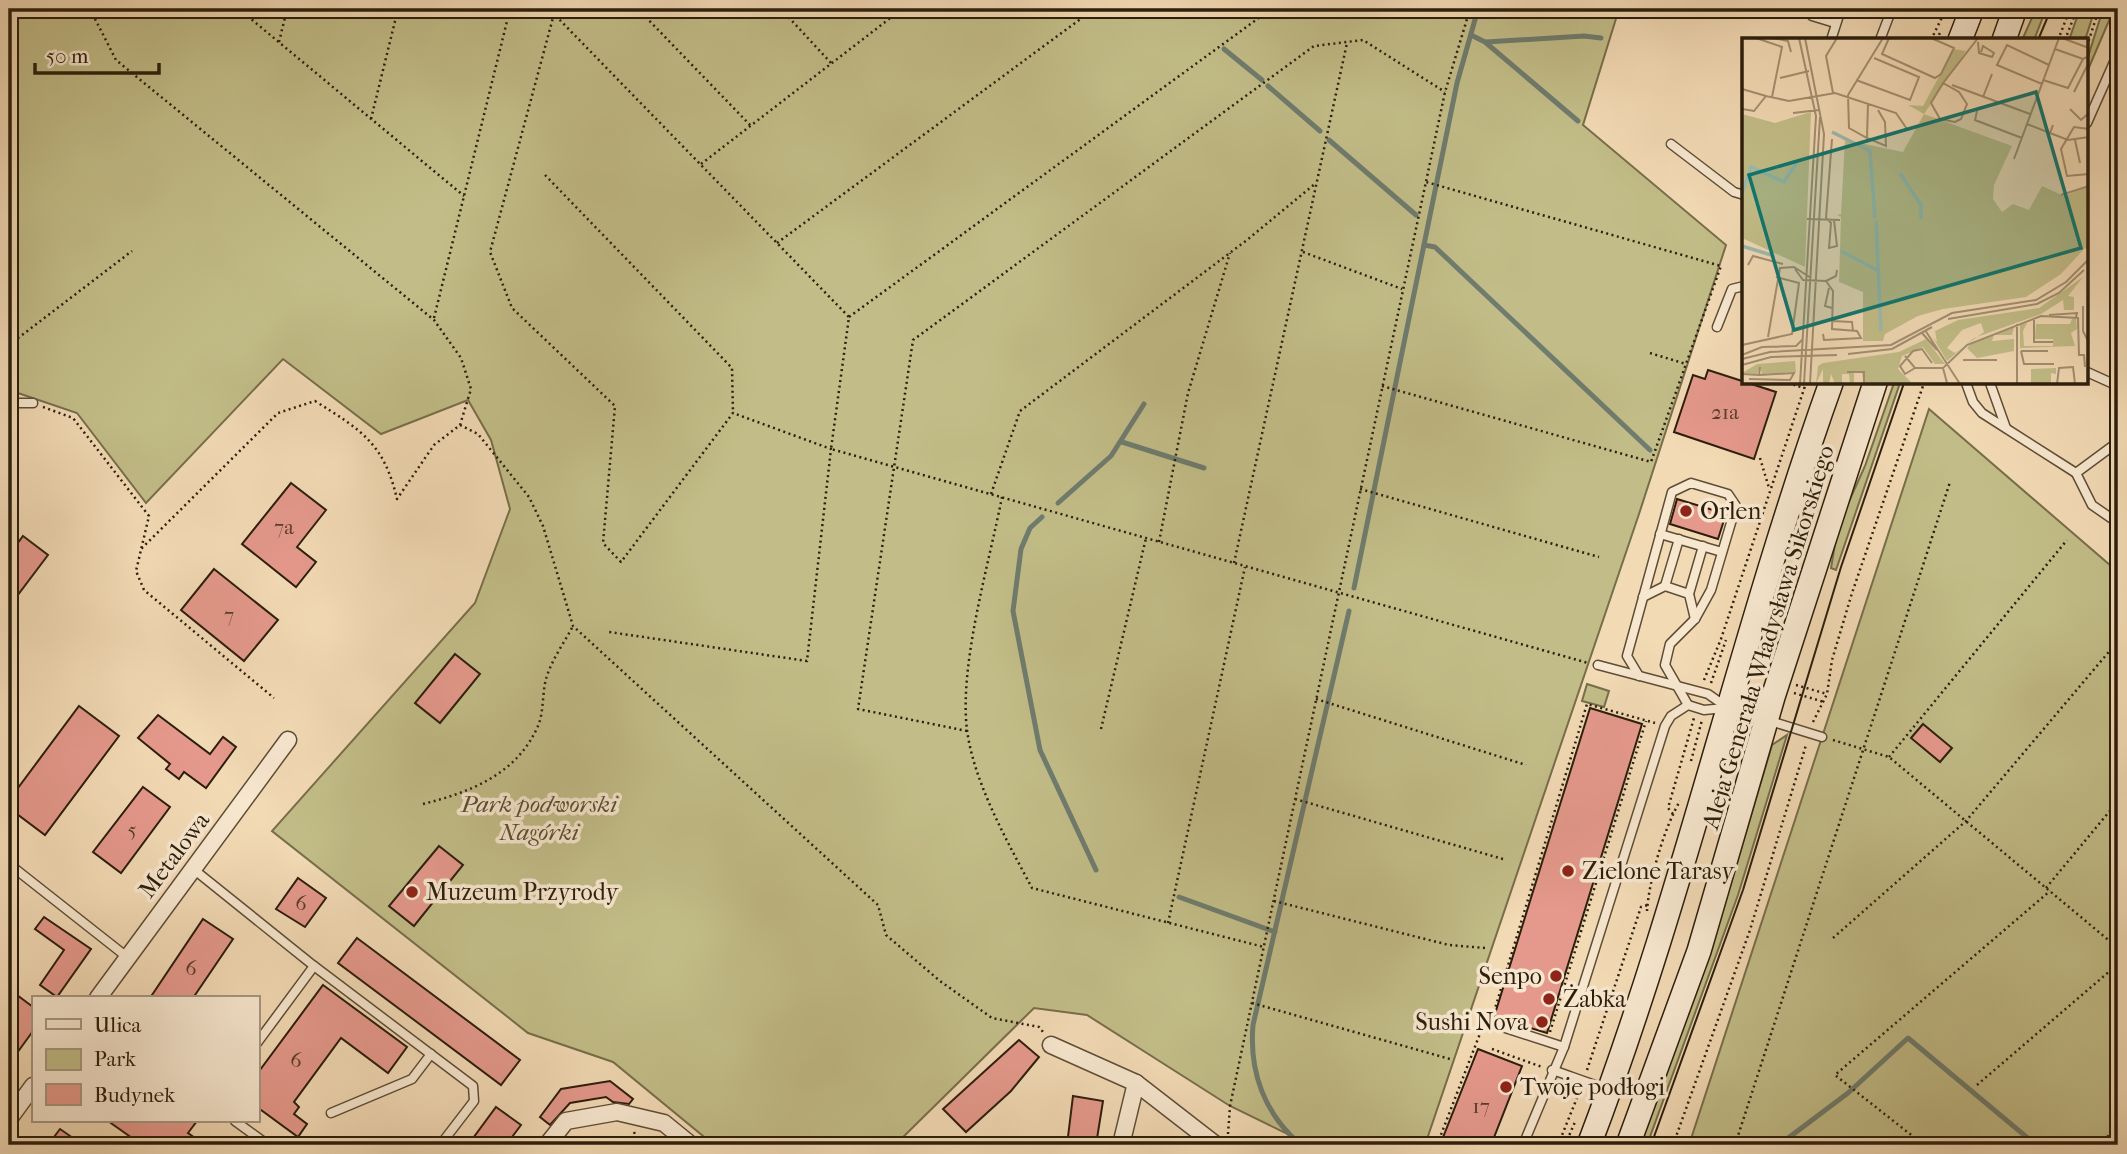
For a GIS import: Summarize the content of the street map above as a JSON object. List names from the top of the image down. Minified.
{"streets":{"main road":["Aleja Generała Władysława Sikorskiego"],"street":["Metalowa"]},"parks":["Park podworski Nagórki"],"places":["Orlen","Zielone Tarasy","Muzeum Przyrody","Senpo","Żabka","Sushi Nova","Twoje podłogi"],"house_numbers":["21a","7a","7","5","6","6","6","17"],"legend":["Ulica","Park","Budynek"],"scale_bar":"50 m"}
